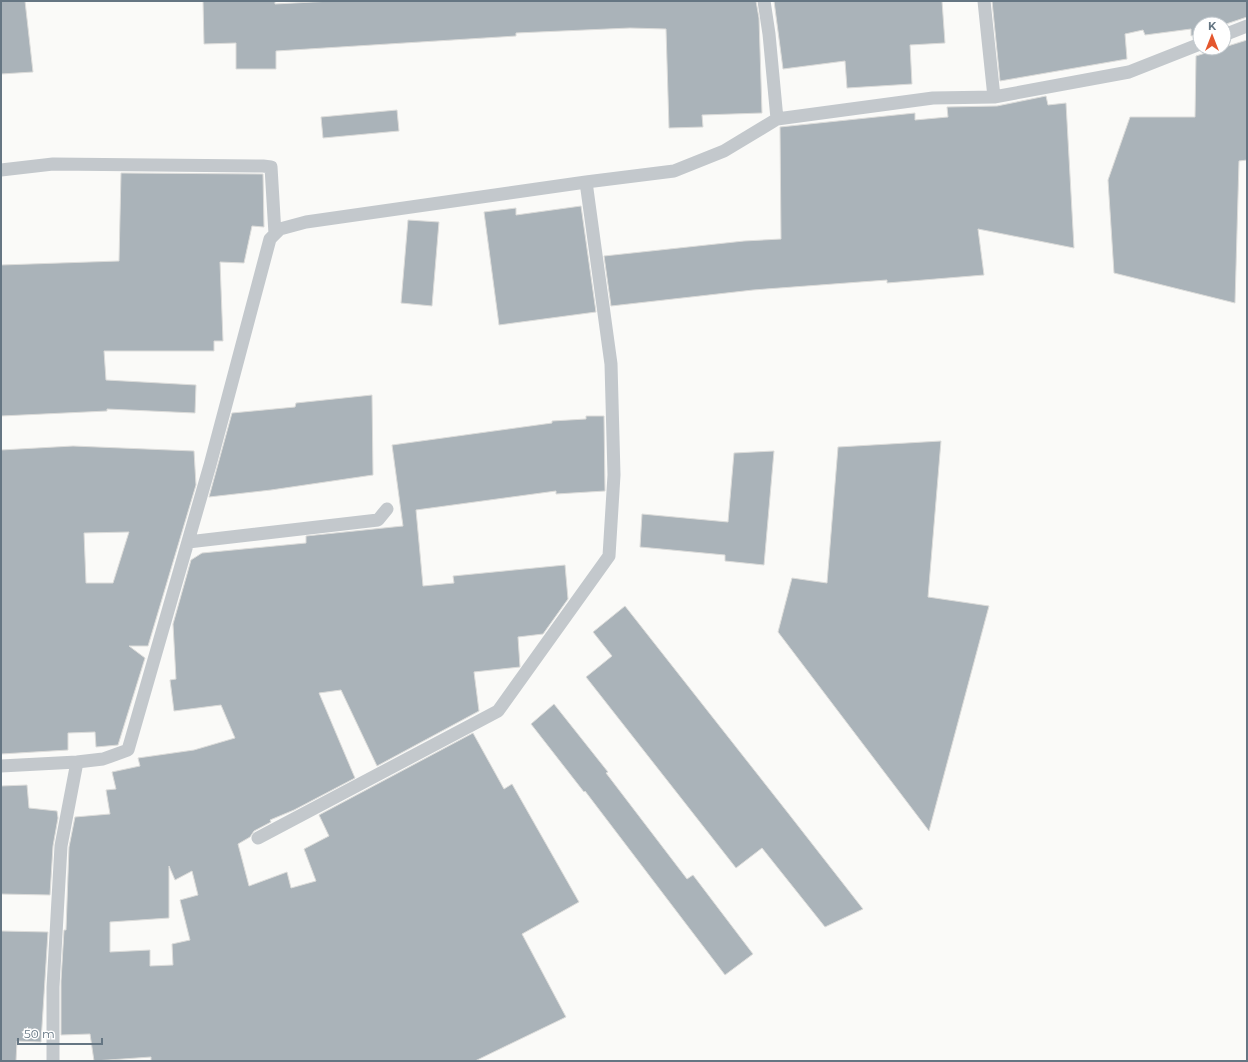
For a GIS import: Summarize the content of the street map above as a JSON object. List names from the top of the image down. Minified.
{"scale_bar":"50 m","north":"top"}
